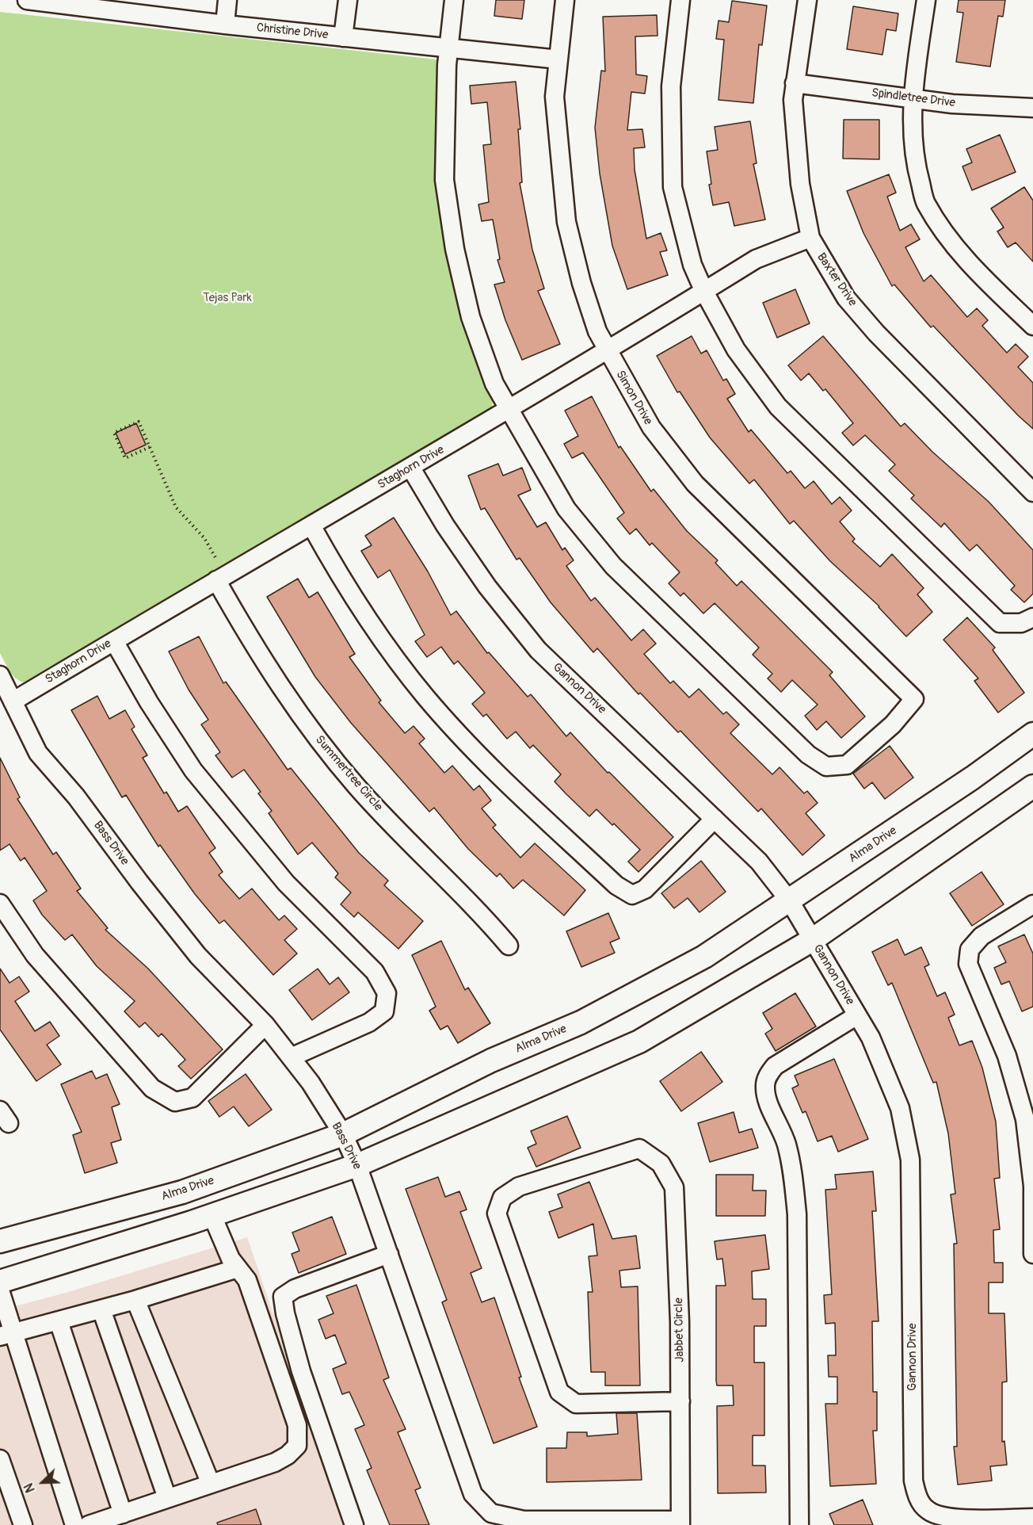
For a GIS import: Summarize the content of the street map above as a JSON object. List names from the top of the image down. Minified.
{"streets":{"main road":["Alma Drive"],"street":["Christine Drive","Spindletree Drive","Baxter Drive","Simon Drive","Staghorn Drive","Gannon Drive","Summertree Circle","Bass Drive","Jabbet Circle"]},"crossings":[["Christine Drive","Simon Drive"],["Spindletree Drive","Baxter Drive"],["Baxter Drive","Staghorn Drive"],["Simon Drive","Staghorn Drive"],["Staghorn Drive","Gannon Drive"],["Staghorn Drive","Summertree Circle"],["Staghorn Drive","Bass Drive"],["Gannon Drive","Alma Drive"],["Bass Drive","Alma Drive"],["Bass Drive","Jabbet Circle"]],"parks":["Tejas Park"],"north":"bottom left"}
